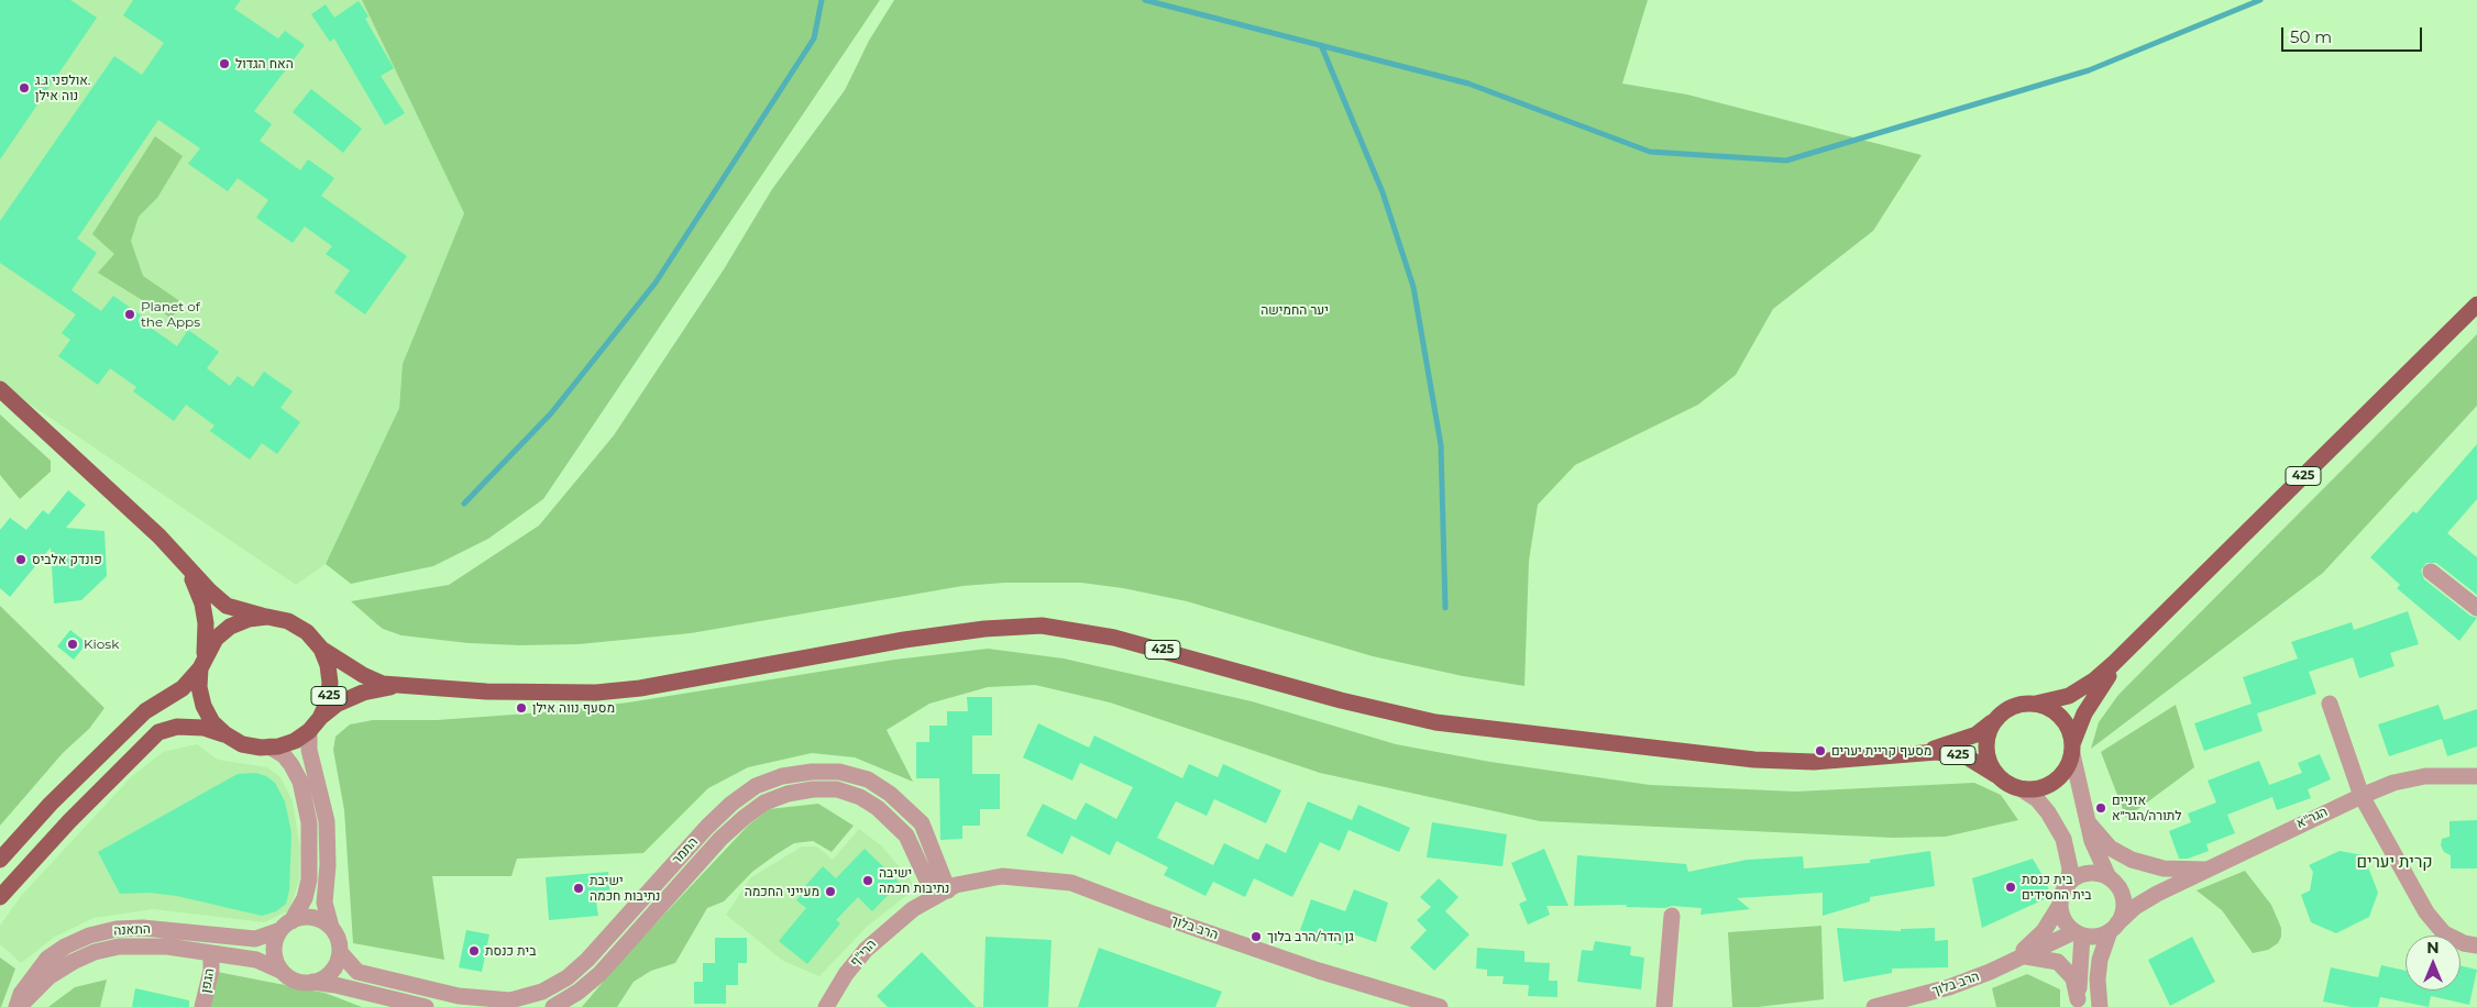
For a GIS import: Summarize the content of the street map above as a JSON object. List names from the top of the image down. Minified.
{"streets":{"main road":["425"],"street":["הגר\"א","התמר","הרב בלוך","התאנה","הרי\"ף","הגפן"]},"crossings":[["הגר\"א","הרב בלוך"],["התמר","הרב בלוך"],["התמר","התאנה"],["הרב בלוך","הרי\"ף"],["התאנה","הגפן"]],"districts":["קרית יערים"],"parks":["יער החמישה"],"places":["האח הגדול","אולפני ג.ג. נוה אילן","Planet of the Apps","פונדק אלביס","Kiosk","מסעף נווה אילן","מסעף קריית יערים","אזניים לתורה/הגר״א","ישיבה נתיבות חכמה","בית כנסת בית החסידים","ישיבת נתיבות חכמה","מעייני החכמה","גן הדר/הרב בלוך","בית כנסת"],"scale_bar":"50 m","north":"top"}
